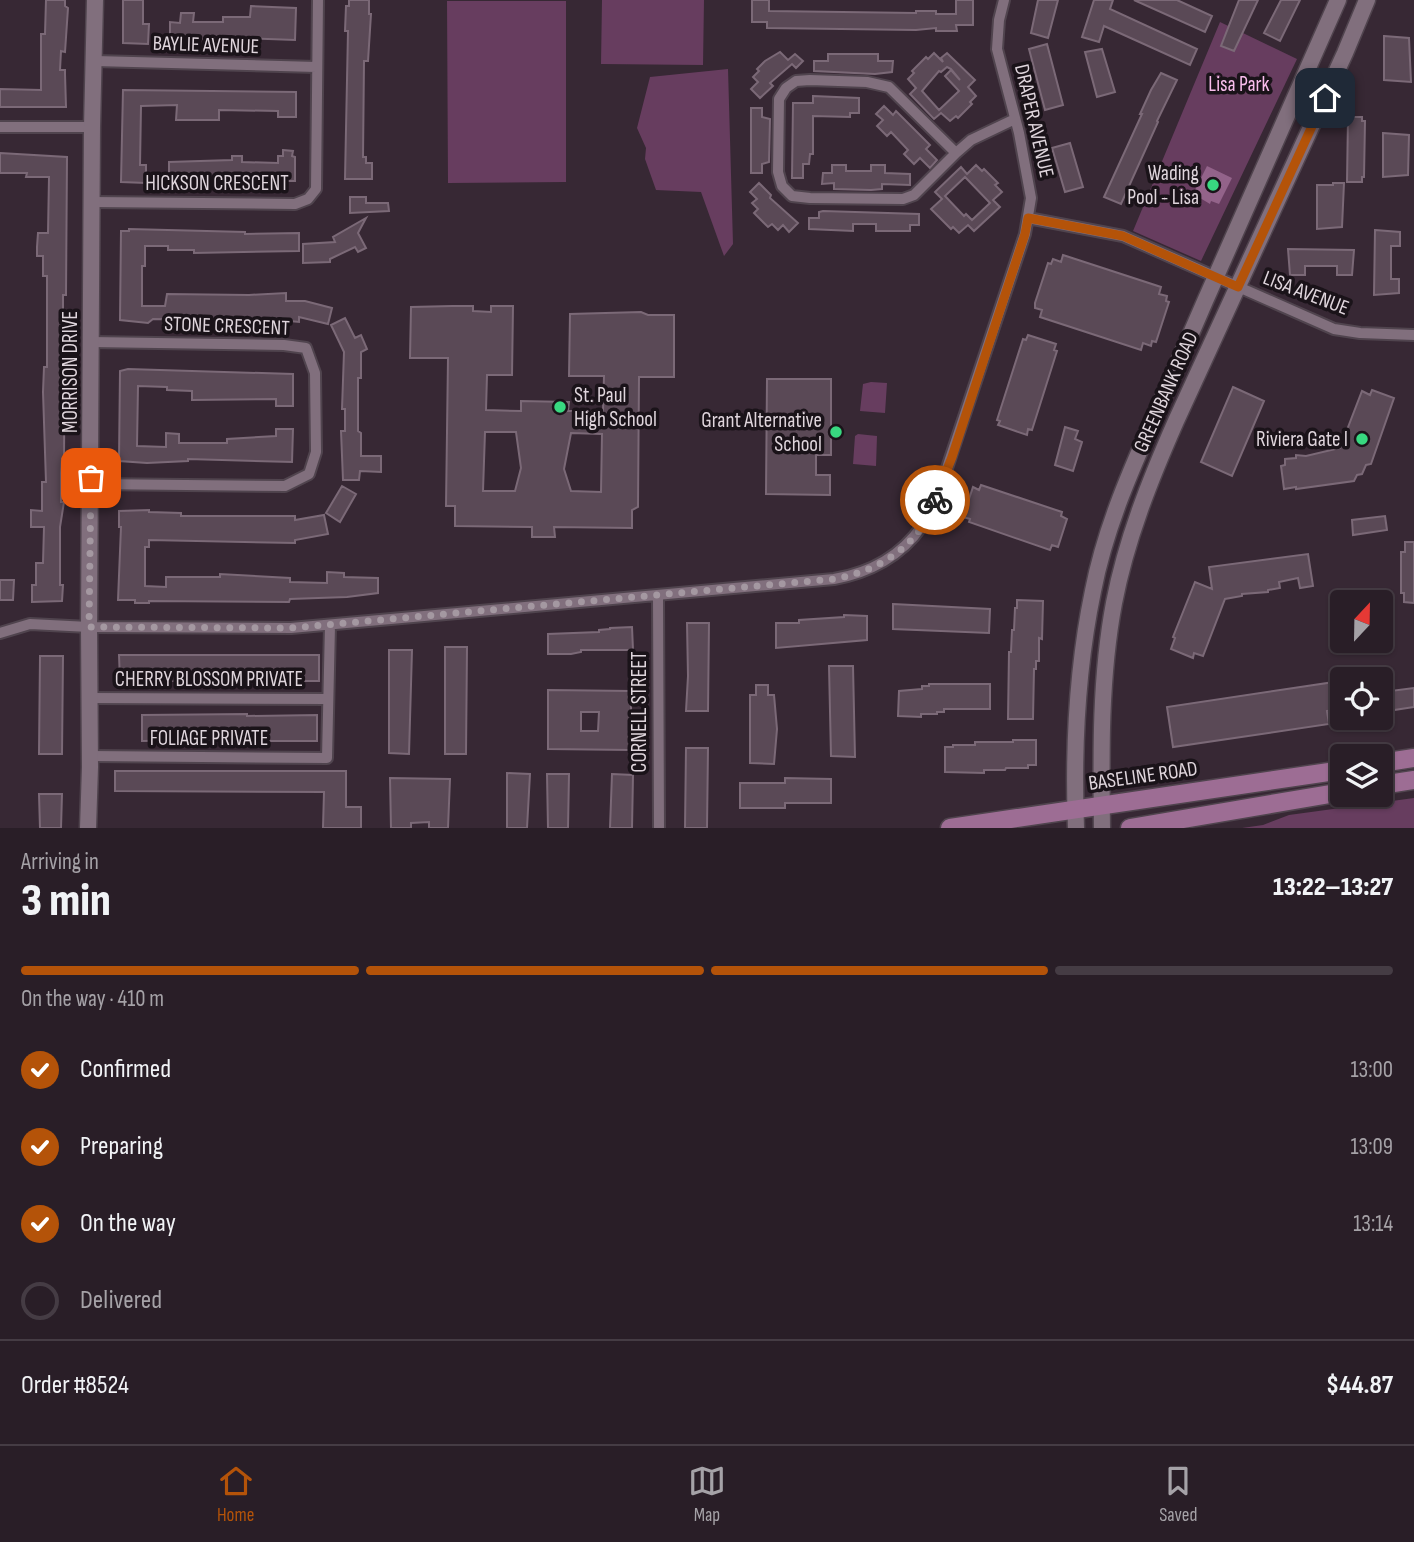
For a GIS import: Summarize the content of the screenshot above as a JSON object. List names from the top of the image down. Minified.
{"streets":{"main road":["MORRISON DRIVE","GREENBANK ROAD","BASELINE ROAD"],"street":["BAYLIE AVENUE","DRAPER AVENUE","HICKSON CRESCENT","LISA AVENUE","STONE CRESCENT","CHERRY BLOSSOM PRIVATE","CORNELL STREET","FOLIAGE PRIVATE"]},"crossings":[["BAYLIE AVENUE","HICKSON CRESCENT"],["BAYLIE AVENUE","MORRISON DRIVE"],["DRAPER AVENUE","LISA AVENUE"],["DRAPER AVENUE","MORRISON DRIVE"],["DRAPER AVENUE","CORNELL STREET"],["HICKSON CRESCENT","MORRISON DRIVE"],["LISA AVENUE","GREENBANK ROAD"],["STONE CRESCENT","MORRISON DRIVE"],["MORRISON DRIVE","CHERRY BLOSSOM PRIVATE"],["MORRISON DRIVE","FOLIAGE PRIVATE"],["GREENBANK ROAD","BASELINE ROAD"],["CHERRY BLOSSOM PRIVATE","FOLIAGE PRIVATE"]],"parks":["Lisa Park"],"places":["Wading Pool - Lisa","St. Paul High School","Grant Alternative School","Riviera Gate I"],"north":"top","page":{"heading":["3 min","Arriving in","13:22–13:27"],"panel":["Order #8524","$44.87"],"bar":"On the way · 410 m","list":[["Confirmed","13:00"],["Preparing","13:09"],["On the way","13:14"],"Delivered"],"tabs":["Home","Map","Saved"]}}
